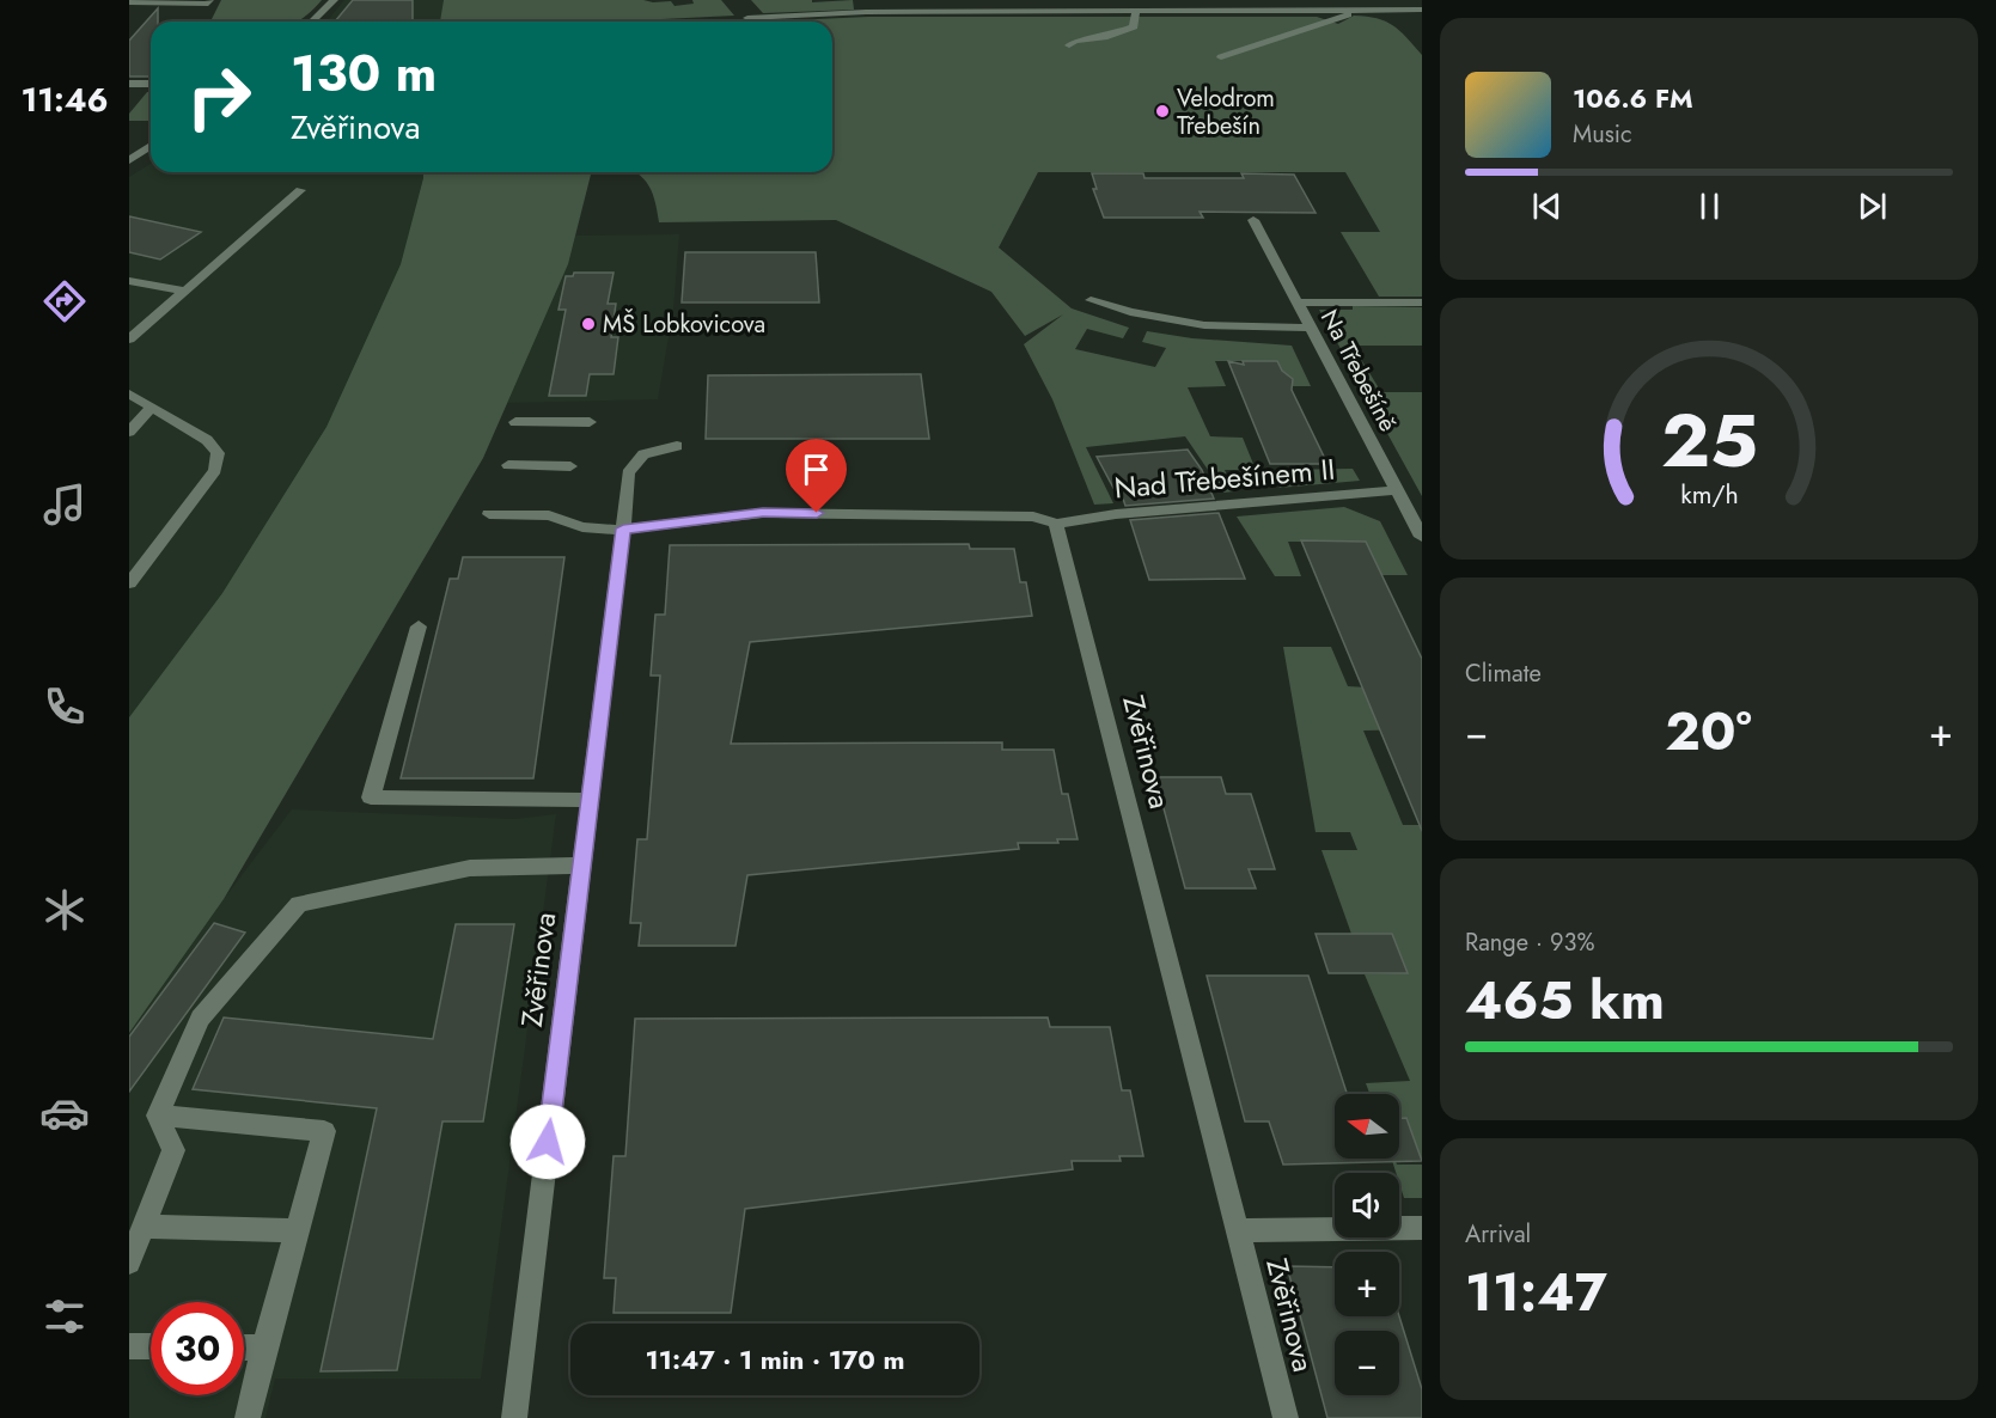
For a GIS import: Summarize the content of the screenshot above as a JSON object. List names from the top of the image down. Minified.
{"streets":{"street":["Na Třebešíně","Nad Třebešínem II","Zvěřinova"]},"crossings":[["Na Třebešíně","Nad Třebešínem II"],["Nad Třebešínem II","Zvěřinova"]],"places":["Velodrom Třebešín","MŠ Lobkovicova"],"north":"left","page":{"tabs":"11:46","turn":["130 m","Zvěřinova"],"song":["106.6 FM","Music"],"tile":["Climate",["Range · 93%","465 km"],["Arrival","11:47"]],"heat":["−","20°","+"],"map_buttons":["+","−"],"limit":"30","trip":"11:47 · 1 min · 170 m","gauge":["25","km/h"]}}
